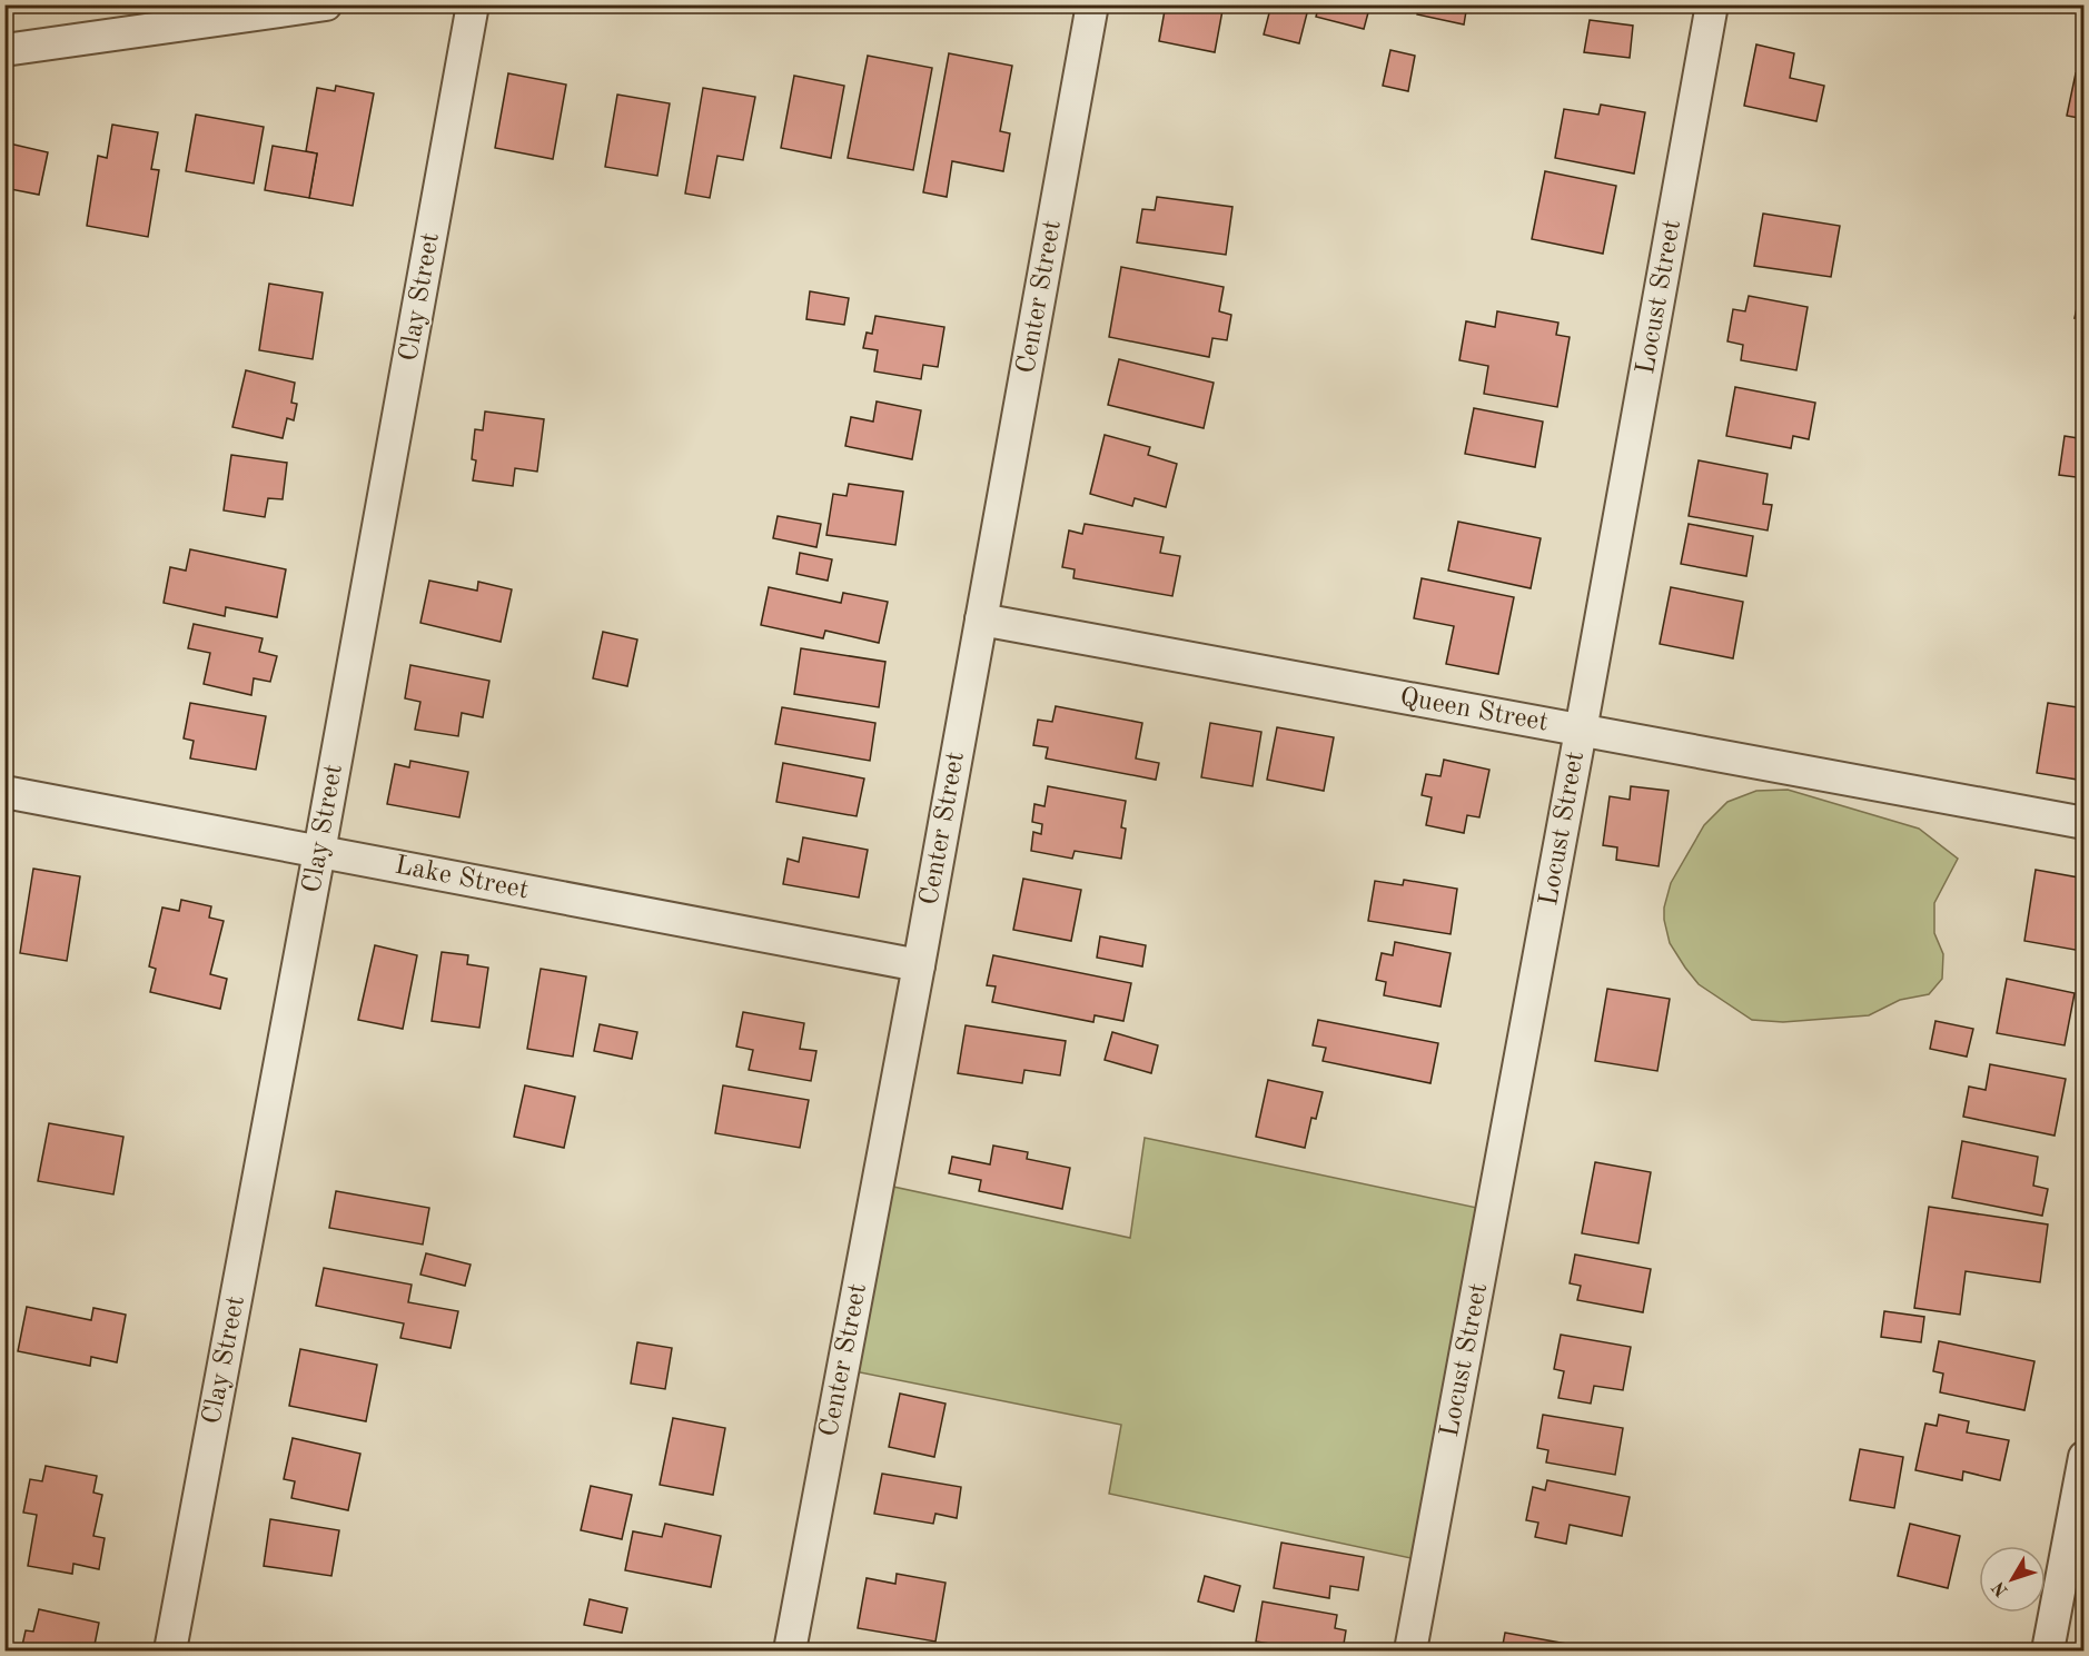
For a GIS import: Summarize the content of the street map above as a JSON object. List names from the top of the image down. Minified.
{"streets":{"street":["Clay Street","Center Street","Locust Street","Queen Street","Lake Street"]},"crossings":[["Clay Street","Lake Street"],["Center Street","Queen Street"],["Center Street","Lake Street"],["Locust Street","Queen Street"]],"north":"bottom left"}
